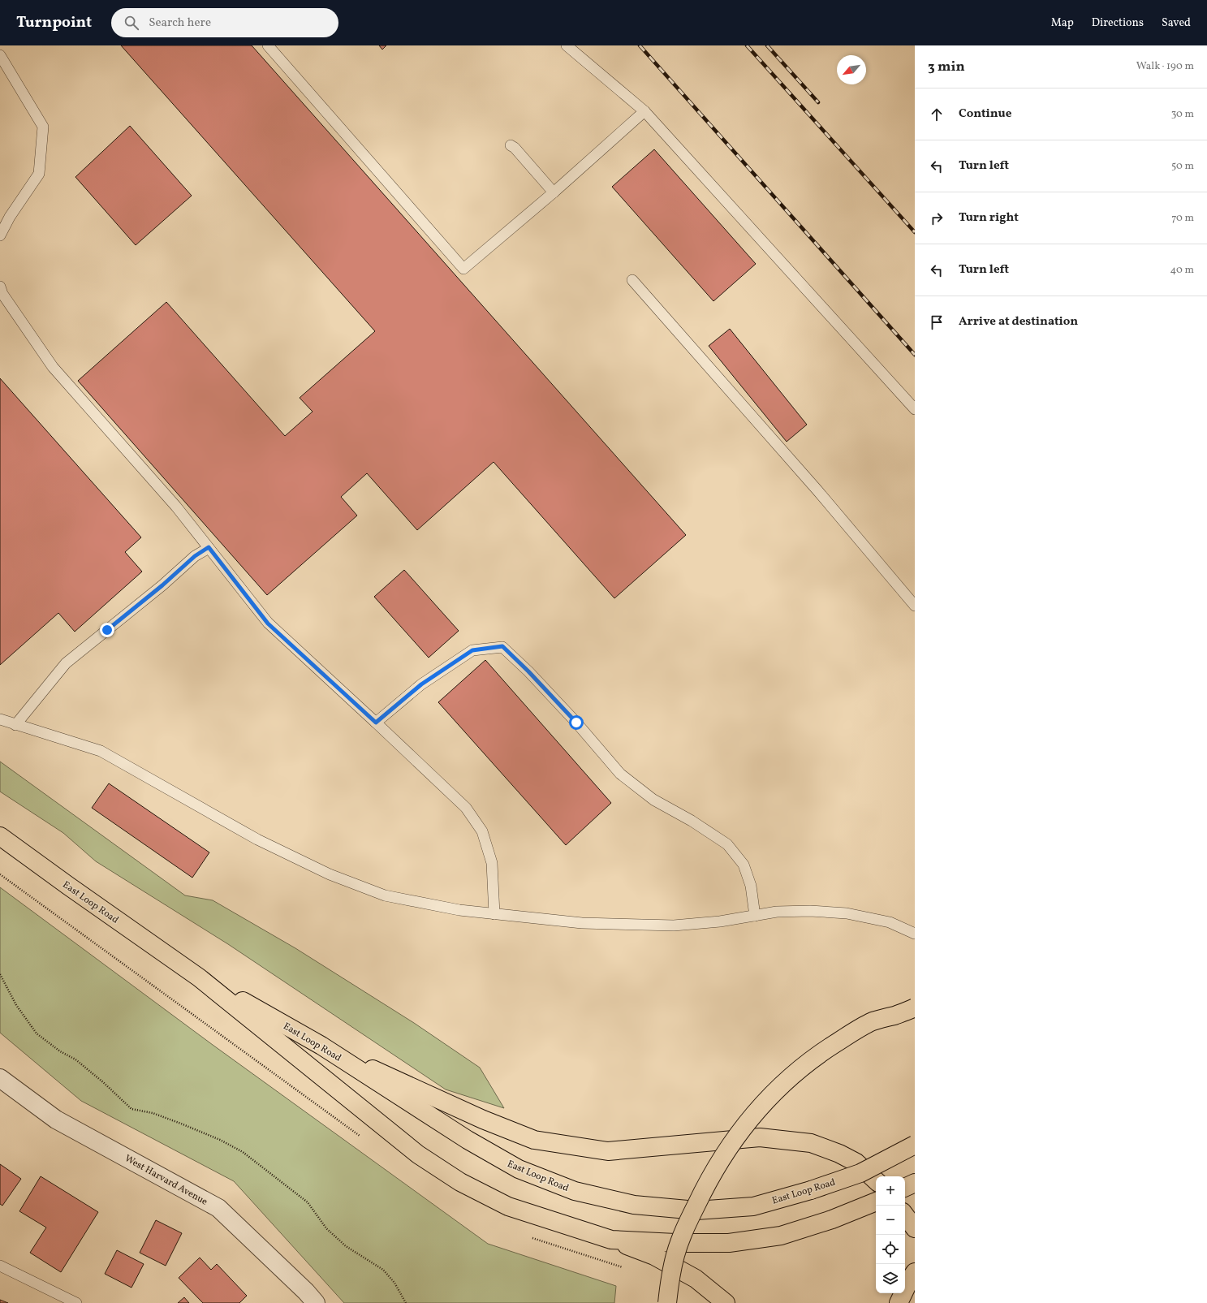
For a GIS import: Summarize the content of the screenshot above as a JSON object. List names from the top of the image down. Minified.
{"streets":{"main road":["East Loop Road"],"street":["West Harvard Avenue"]},"north":"bottom left","page":{"header":"Turnpoint","search":"Search here","nav":["Map","Directions","Saved"],"heading":["3 min","Walk · 190 m"],"list":[["Continue","30 m"],["Turn left","50 m"],["Turn right","70 m"],["Turn left","40 m"],"Arrive at destination"],"map_buttons":["+","−"]}}
